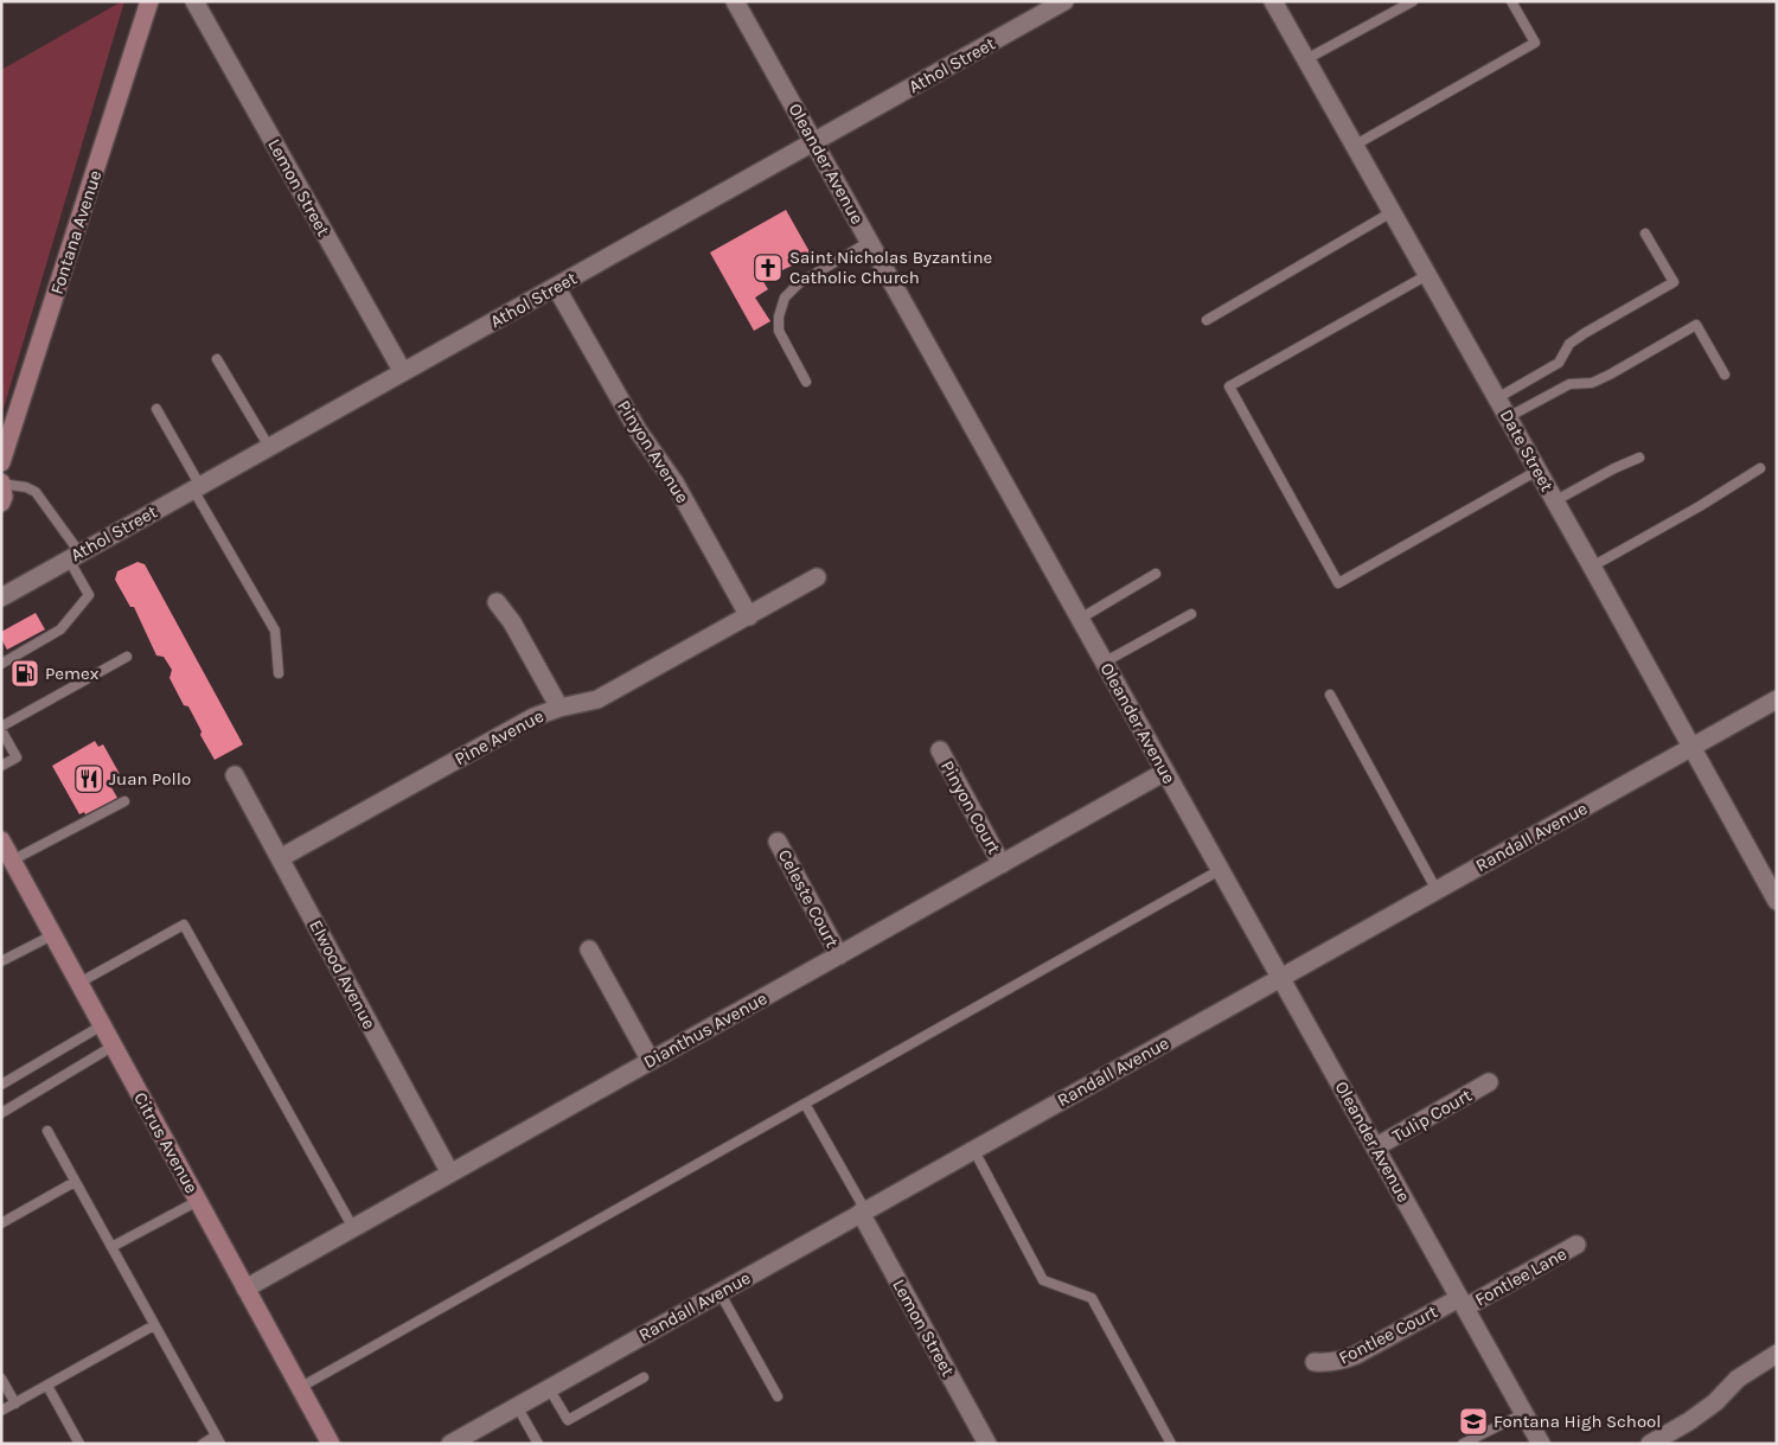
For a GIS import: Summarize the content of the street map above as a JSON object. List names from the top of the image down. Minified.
{"streets":{"main road":["Fontana Avenue","Citrus Avenue"],"street":["Athol Street","Oleander Avenue","Lemon Street","Date Street","Pinyon Avenue","Pine Avenue","Pinyon Court","Randall Avenue","Celeste Court","Elwood Avenue","Dianthus Avenue","Tulip Court","Fontlee Lane","Fontlee Court"]},"crossings":[["Athol Street","Oleander Avenue"],["Athol Street","Lemon Street"],["Athol Street","Pinyon Avenue"],["Oleander Avenue","Randall Avenue"],["Oleander Avenue","Dianthus Avenue"],["Oleander Avenue","Tulip Court"],["Oleander Avenue","Fontlee Lane"],["Oleander Avenue","Fontlee Court"],["Lemon Street","Randall Avenue"],["Date Street","Randall Avenue"],["Pinyon Avenue","Pine Avenue"],["Pine Avenue","Elwood Avenue"],["Pinyon Court","Dianthus Avenue"],["Celeste Court","Dianthus Avenue"],["Elwood Avenue","Dianthus Avenue"],["Dianthus Avenue","Citrus Avenue"],["Fontlee Lane","Fontlee Court"]],"places":{"church":["Saint Nicholas Byzantine Catholic Church"],"fuel station":["Pemex"],"restaurant":["Juan Pollo"],"school or university":["Fontana High School"]}}
